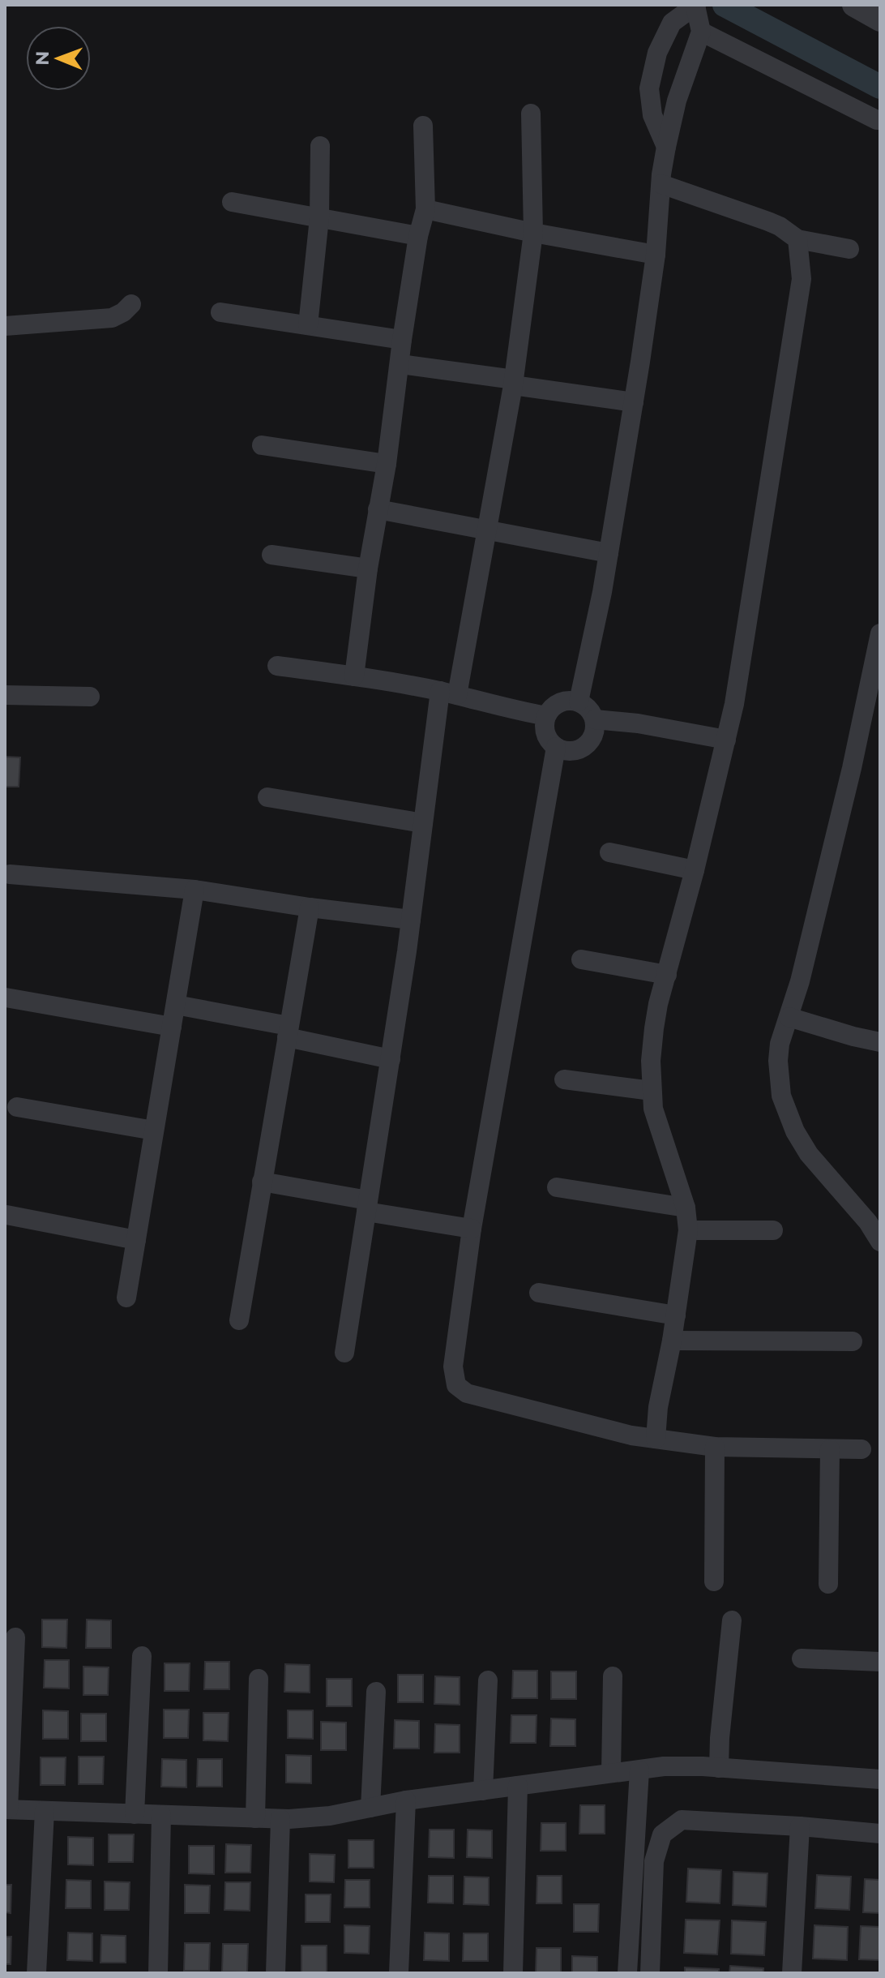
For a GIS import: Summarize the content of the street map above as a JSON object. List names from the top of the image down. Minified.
{"north":"left"}
